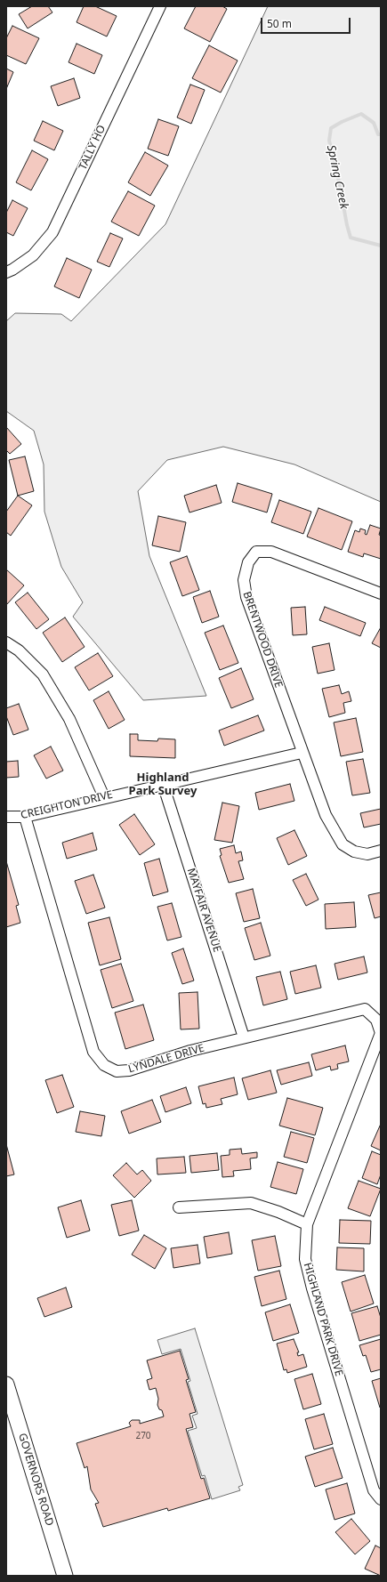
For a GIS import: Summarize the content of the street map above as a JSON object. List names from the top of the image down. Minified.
{"streets":{"main road":["GOVERNORS ROAD"],"street":["TALLY HO","BRENTWOOD DRIVE","CREIGHTON DRIVE","MAYFAIR AVENUE","LYNDALE DRIVE","HIGHLAND PARK DRIVE"]},"crossings":[["BRENTWOOD DRIVE","CREIGHTON DRIVE"],["CREIGHTON DRIVE","MAYFAIR AVENUE"],["CREIGHTON DRIVE","LYNDALE DRIVE"],["MAYFAIR AVENUE","LYNDALE DRIVE"],["LYNDALE DRIVE","HIGHLAND PARK DRIVE"]],"districts":["Highland Park Survey"],"water":["Spring Creek"],"house_numbers":["270"],"scale_bar":"50 m"}
